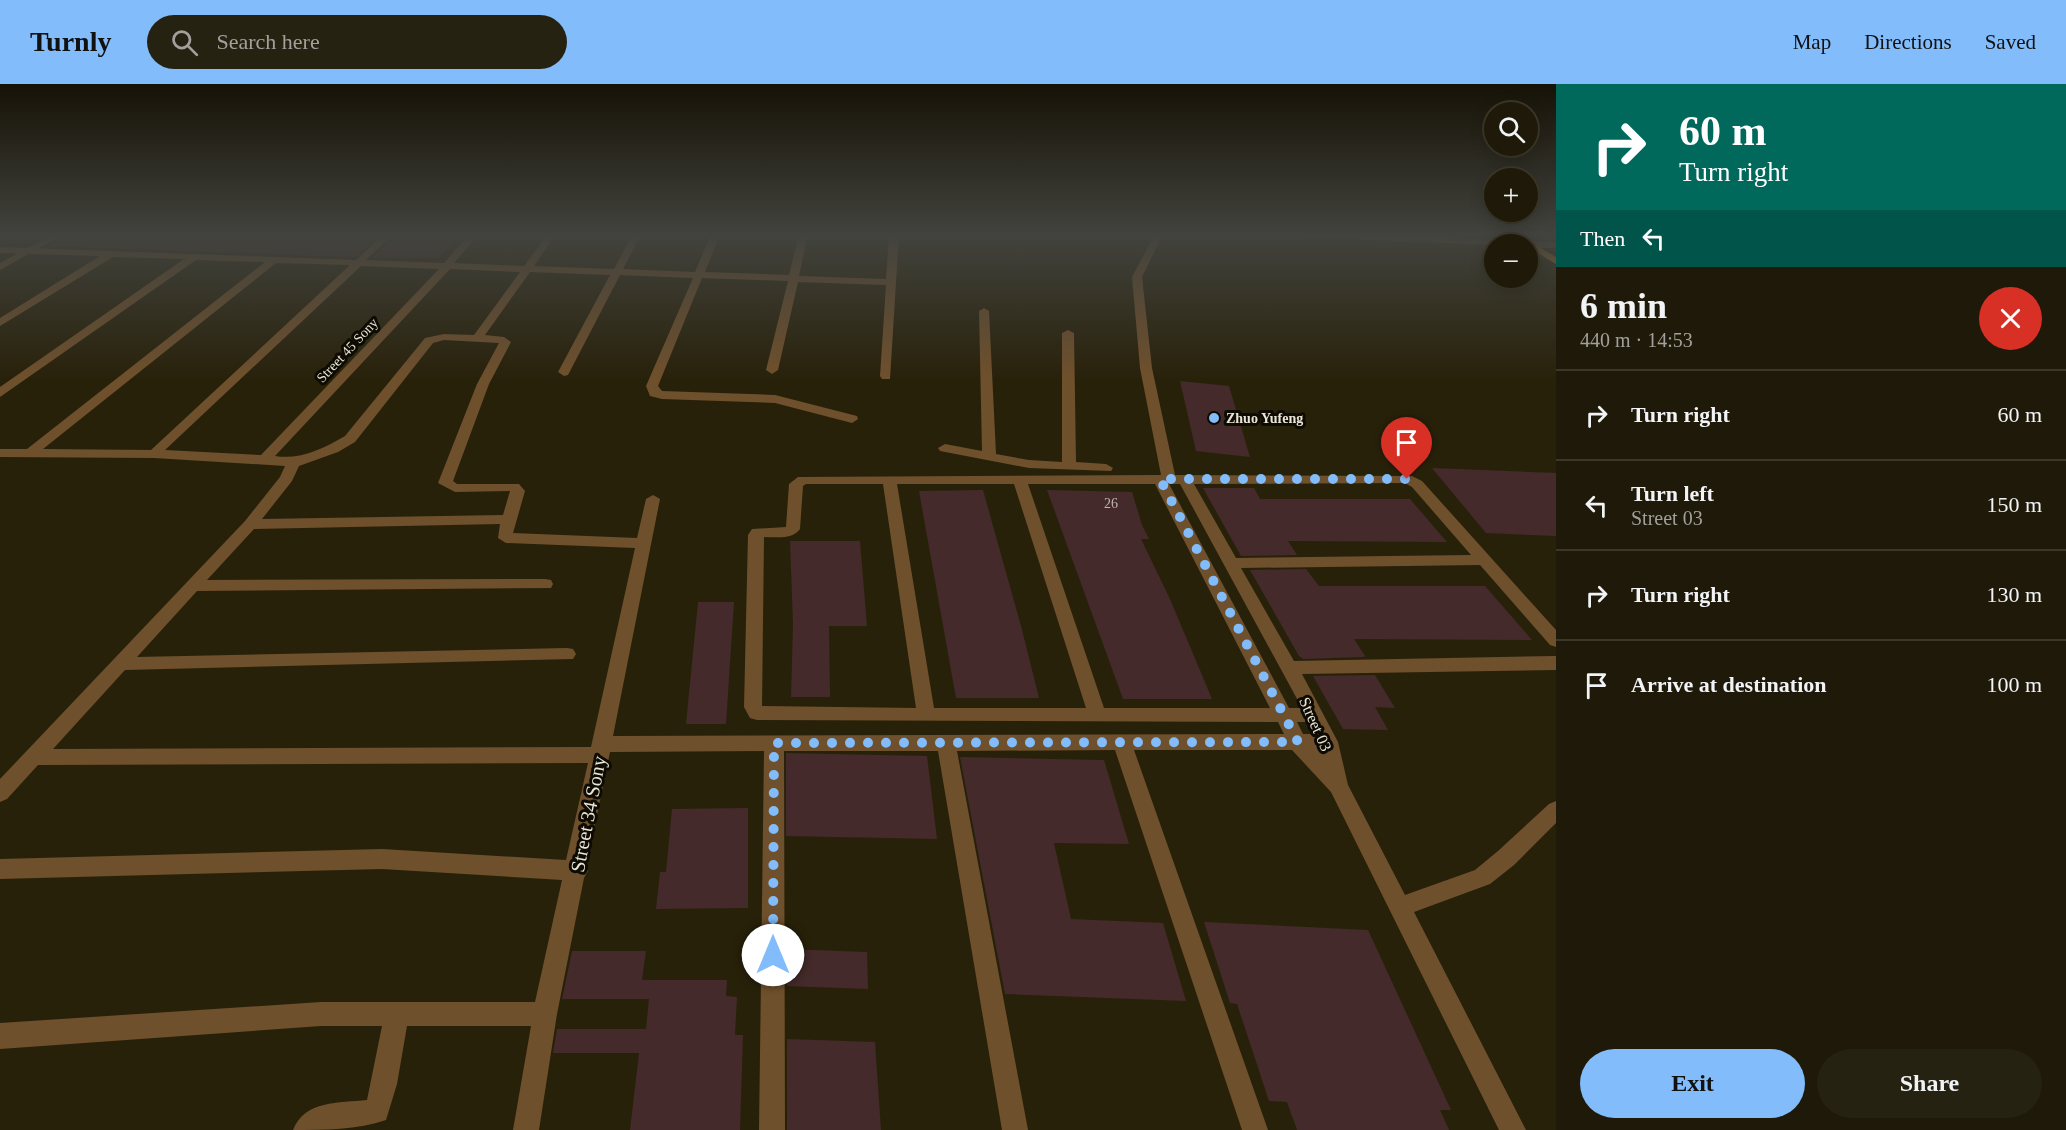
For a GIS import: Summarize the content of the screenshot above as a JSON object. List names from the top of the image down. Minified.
{"streets":{"street":["Street 45 Sony","Street 03","Street 34 Sony"]},"places":["Zhuo Yufeng"],"house_numbers":["26"],"page":{"header":"Turnly","search":"Search here","nav":["Map","Directions","Saved"],"turn":["60 m","Turn right"],"map_buttons":["+","−"],"then":"Then","heading":["6 min","440 m · 14:53"],"list":[{"name":"Turn right","value":"60 m"},{"name":"Turn left","note":"Street 03","value":"150 m"},{"name":"Turn right","value":"130 m"},{"name":"Arrive at destination","value":"100 m"}],"buttons":["Exit","Share"]}}
